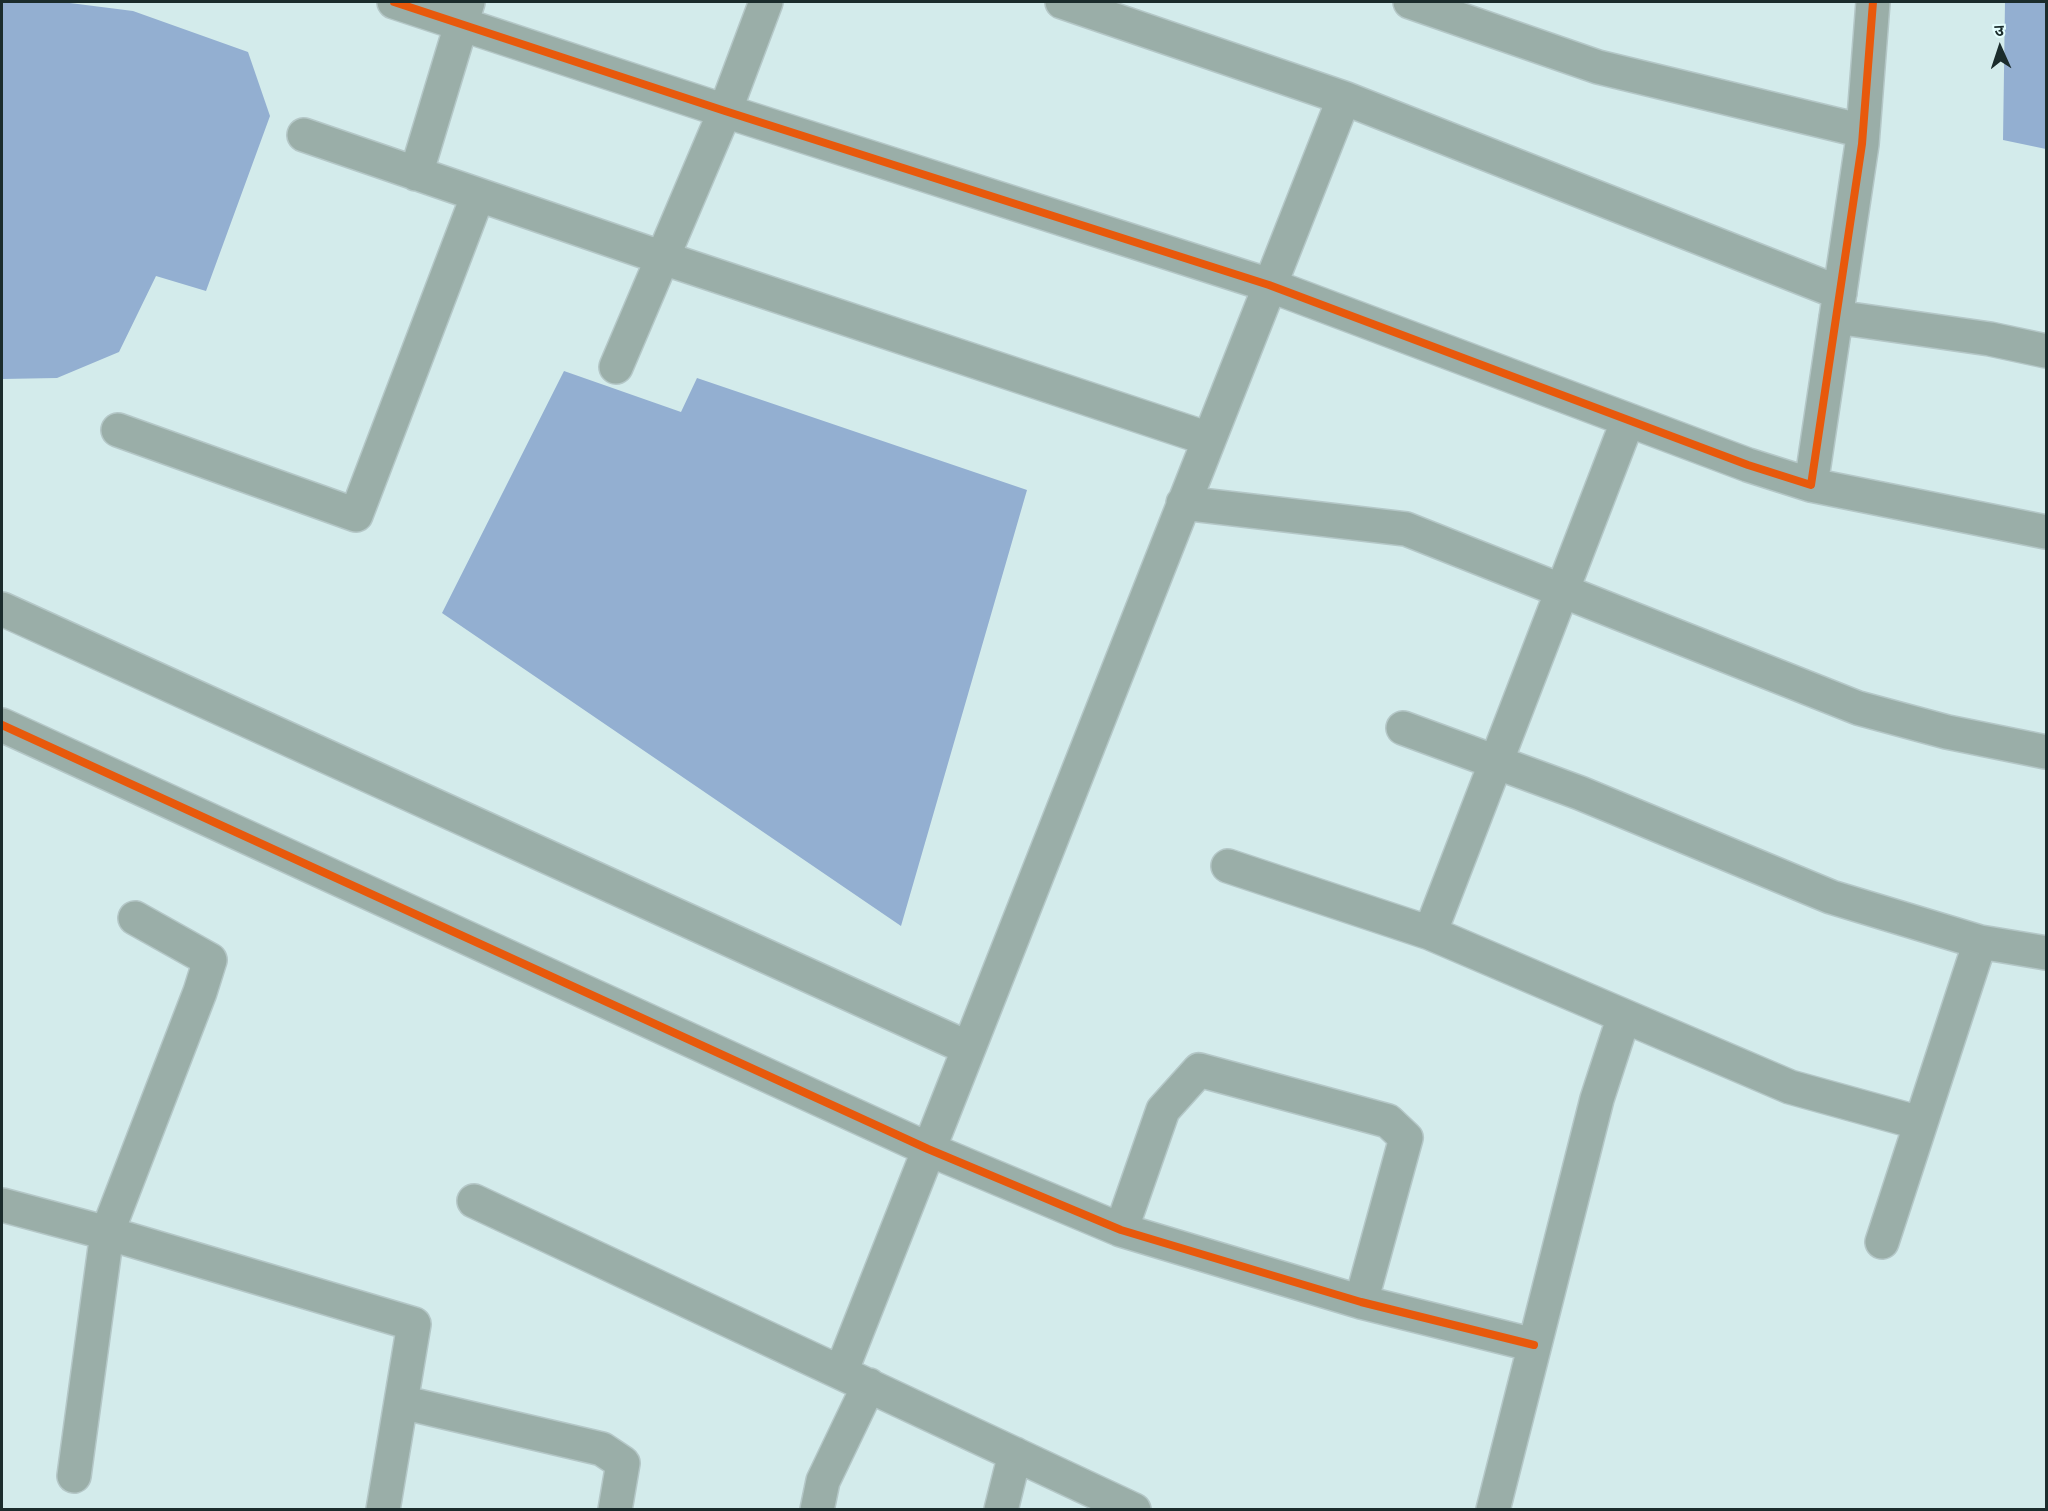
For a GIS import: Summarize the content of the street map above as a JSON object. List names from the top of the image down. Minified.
{"north":"top"}
